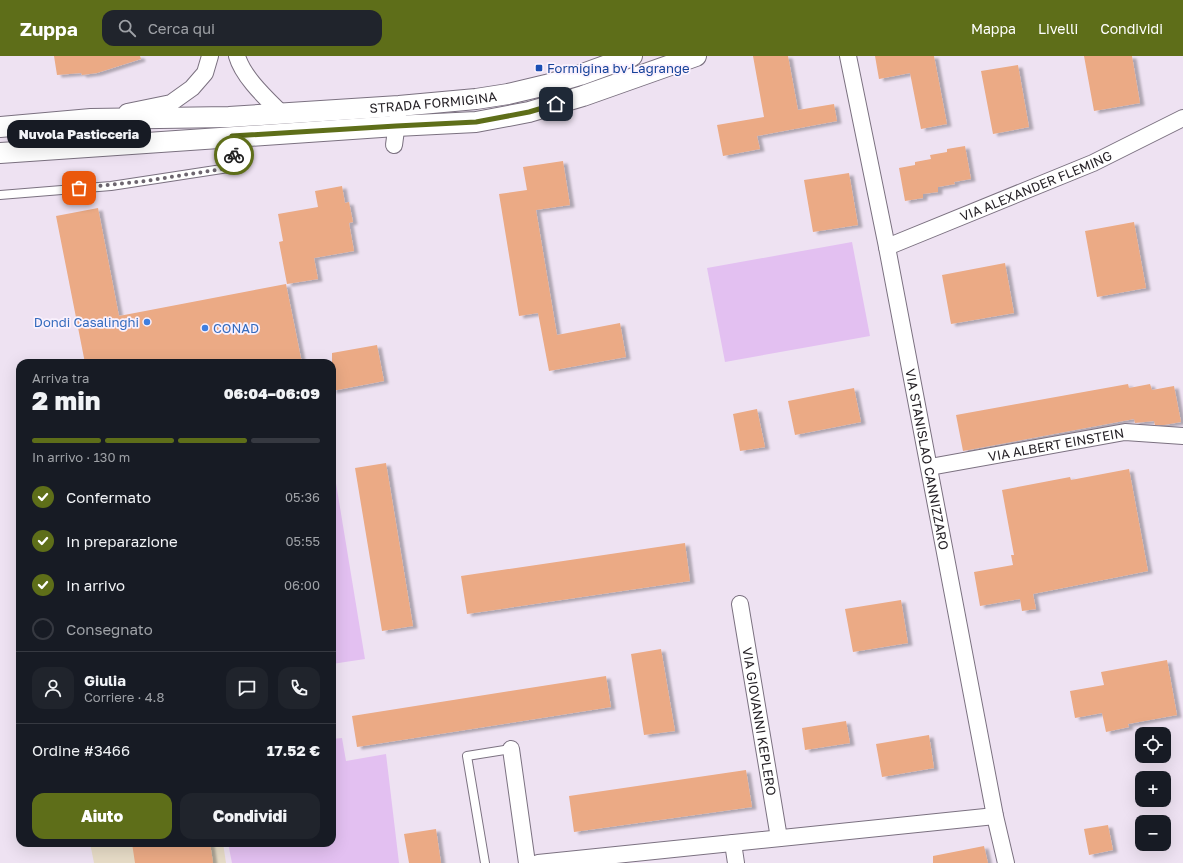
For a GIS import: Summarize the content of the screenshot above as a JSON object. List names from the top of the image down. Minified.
{"streets":{"street":["STRADA FORMIGINA","VIA ALEXANDER FLEMING","VIA ALBERT EINSTEIN","VIA STANISLAO CANNIZZARO","VIA GIOVANNI KEPLERO"]},"crossings":[["VIA ALEXANDER FLEMING","VIA STANISLAO CANNIZZARO"],["VIA ALBERT EINSTEIN","VIA STANISLAO CANNIZZARO"]],"places":{"transit":["Formigina bv Lagrange"],"other":["Nuvola Pasticceria","Dondi Casalinghi","CONAD"]},"page":{"header":"Zuppa","search":"Cerca qui","nav":["Mappa","Livelli","Condividi"],"bubble":"Nuvola Pasticceria","heading":["2 min","Arriva tra","06:04–06:09"],"panel":["Giulia","Corriere · 4.8","Ordine #3466","17.52 €"],"bar":"In arrivo · 130 m","list":[["Confermato","05:36"],["In preparazione","05:55"],["In arrivo","06:00"],"Consegnato"],"map_buttons":["+","−"],"buttons":["Aiuto","Condividi"]}}
